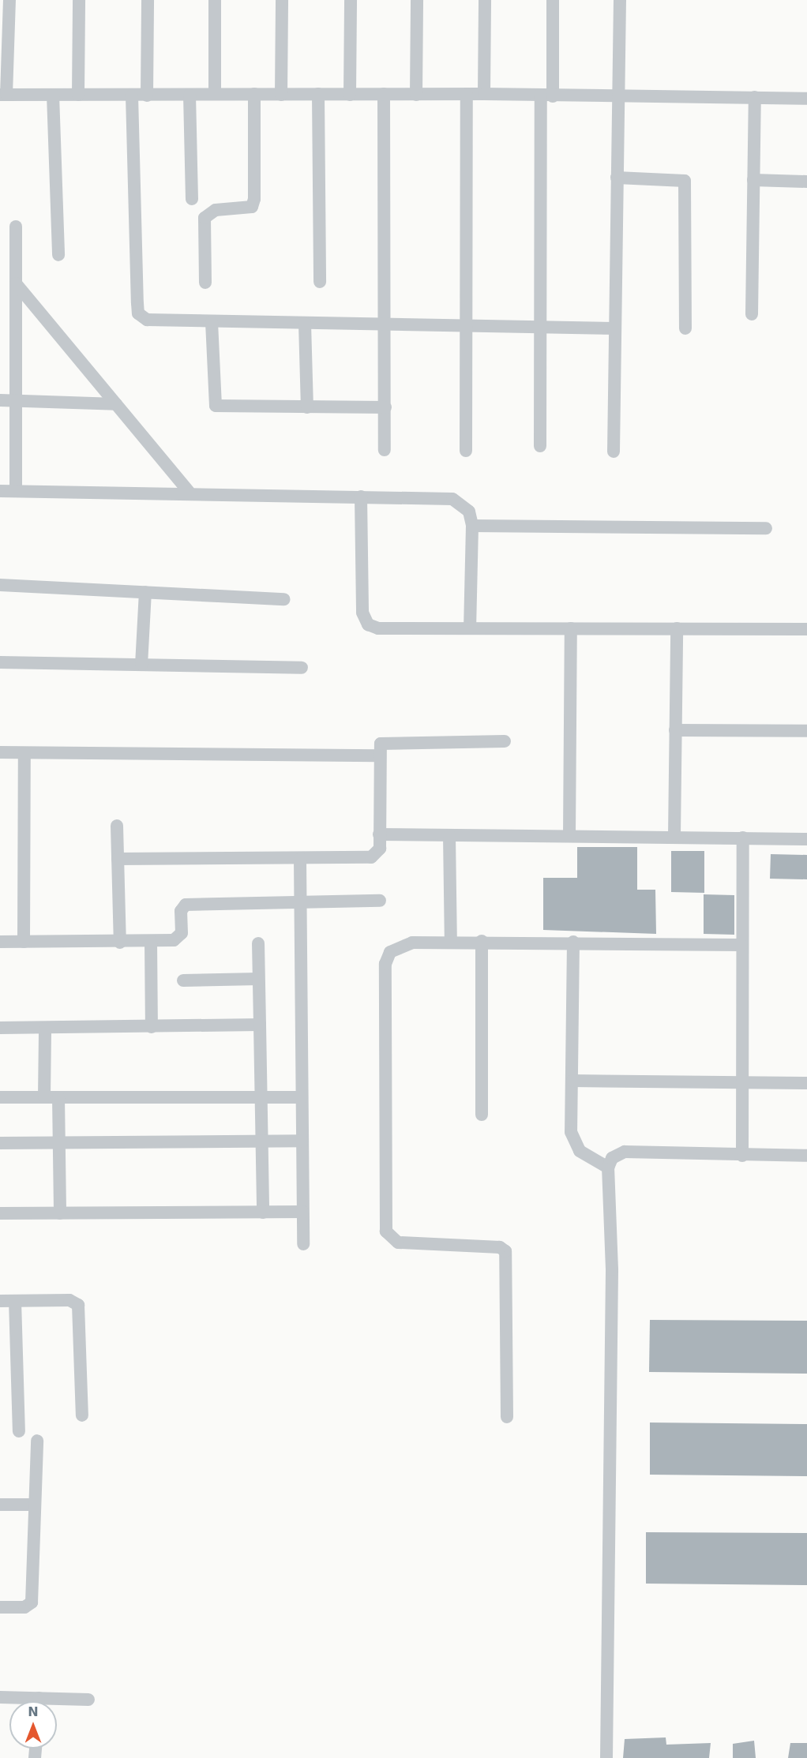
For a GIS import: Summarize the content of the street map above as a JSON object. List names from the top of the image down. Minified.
{"north":"top"}
